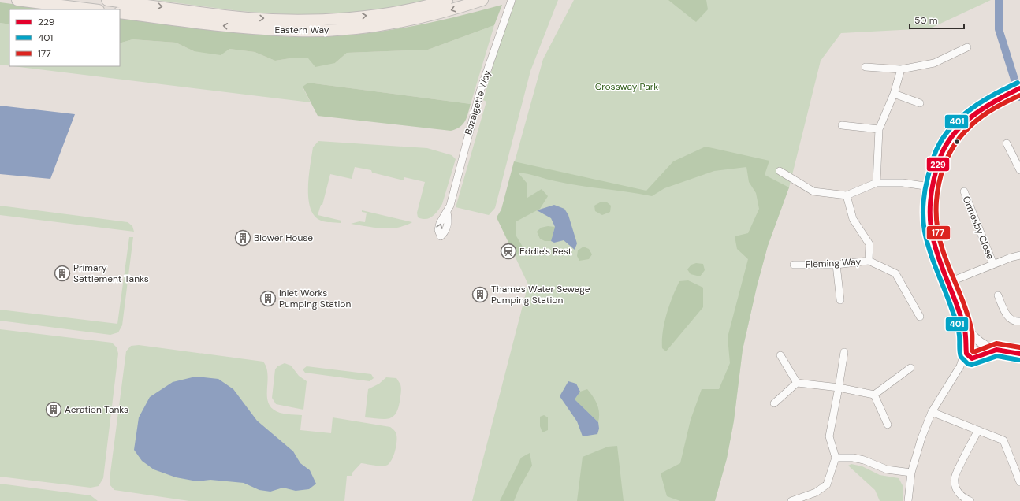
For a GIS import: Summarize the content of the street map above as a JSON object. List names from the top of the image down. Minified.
{"streets":{"main road":["Eastern Way"],"street":["Bazalgette Way","Ormesby Close","Fleming Way"]},"parks":["Crossway Park"],"places":{"building":["Blower House","Primary Settlement Tanks","Thames Water Sewage Pumping Station","Inlet Works Pumping Station","Aeration Tanks"],"station":["Eddie's Rest"]},"lines":["transit line 401","transit line 229","transit line 177"],"legend":["229","401","177"],"scale_bar":"50 m"}
